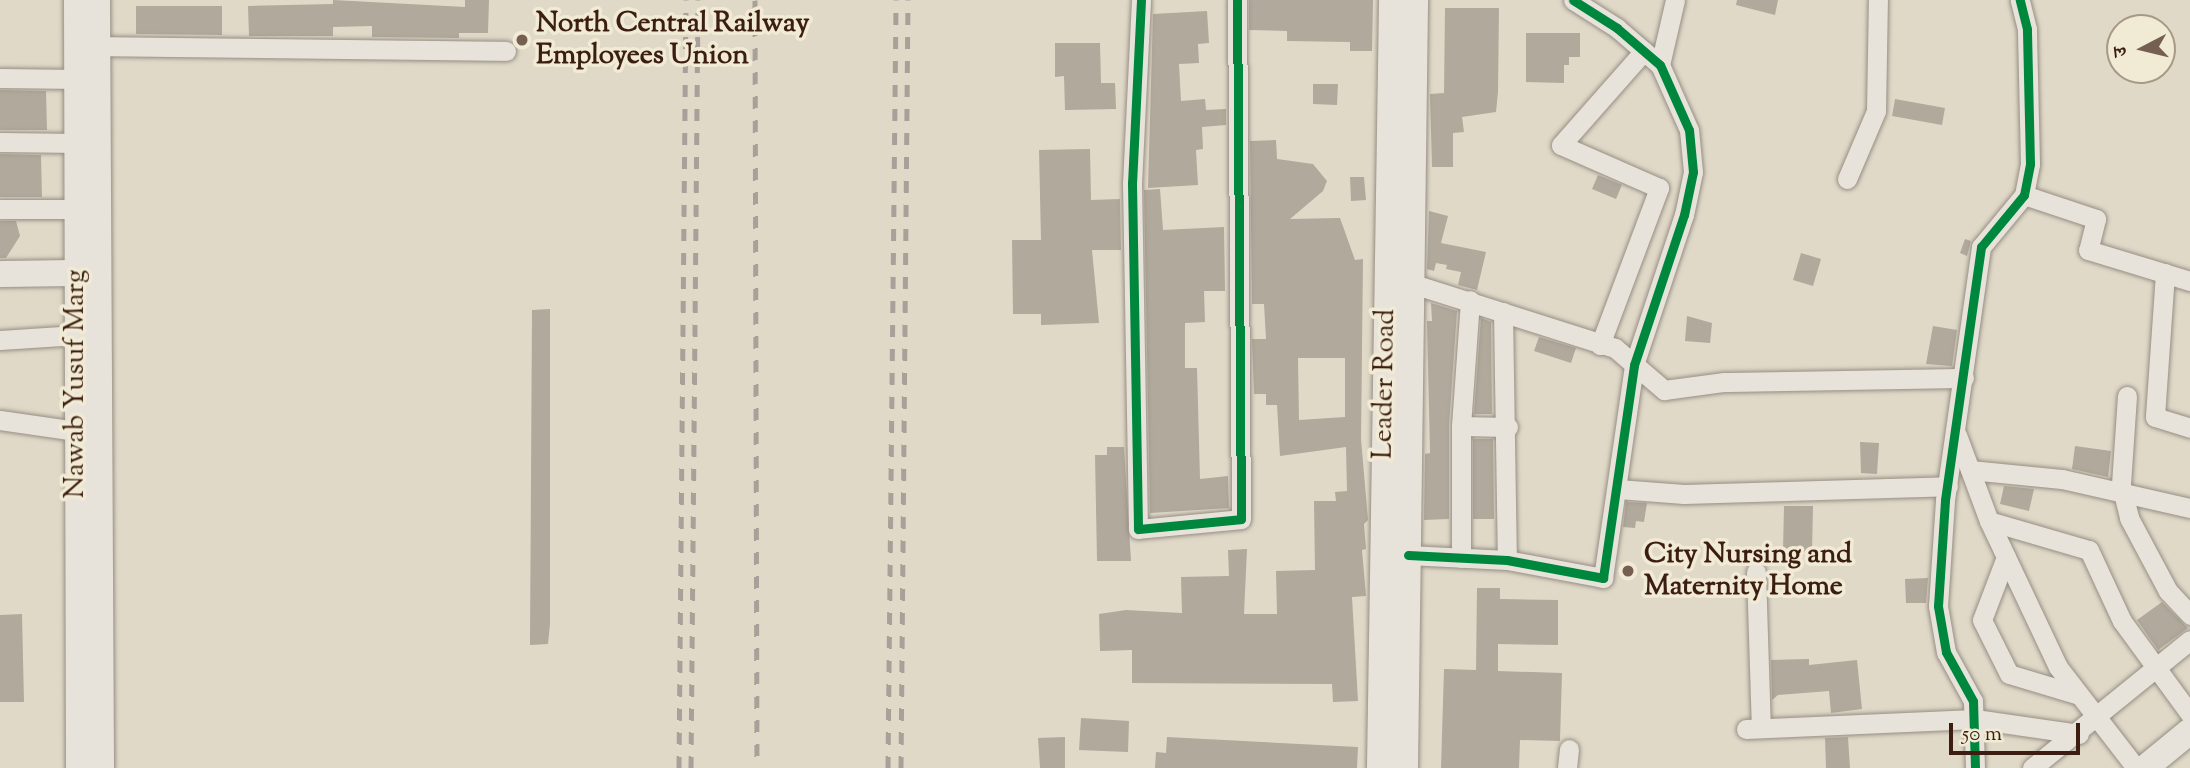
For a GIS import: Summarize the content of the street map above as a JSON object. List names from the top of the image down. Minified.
{"streets":{"main road":["Nawab Yusuf Marg","Leader Road"]},"places":["North Central Railway Employees Union","City Nursing and Maternity Home"],"scale_bar":"50 m","north":"left"}
